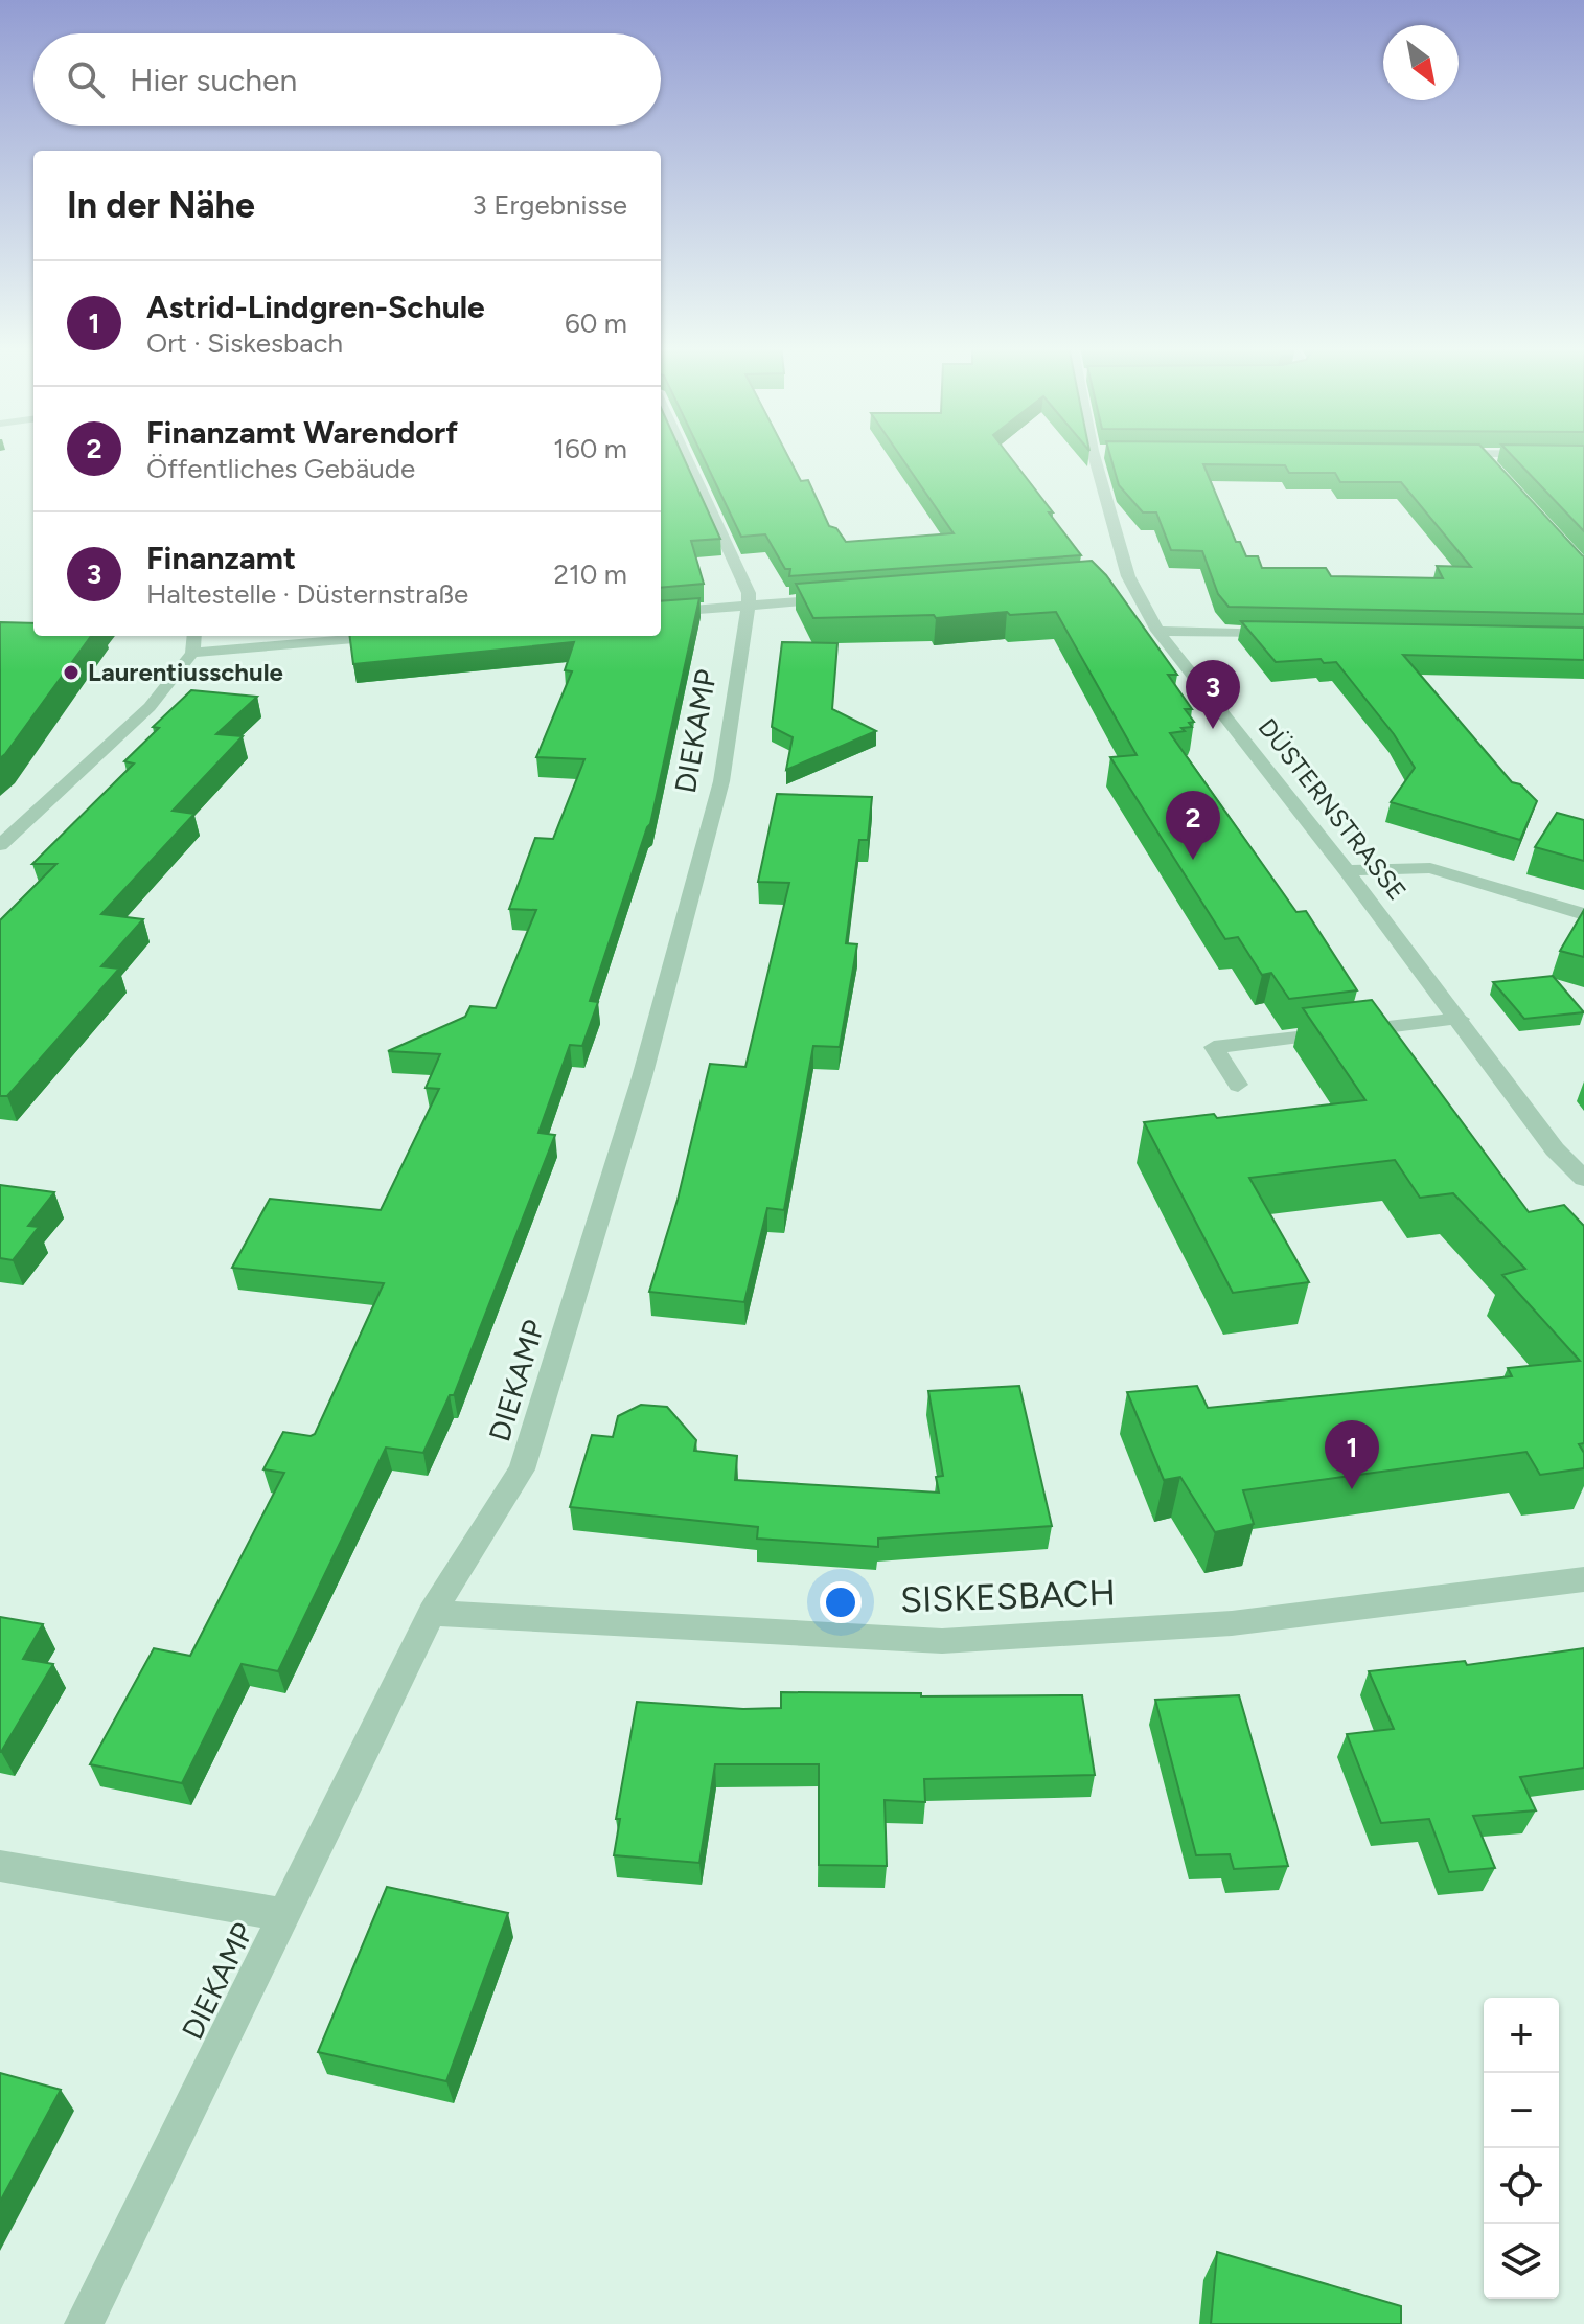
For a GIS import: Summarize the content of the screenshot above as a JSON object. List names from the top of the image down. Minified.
{"streets":{"street":["DIEKAMP","DÜSTERNSTRASSE","SISKESBACH"]},"crossings":[["DIEKAMP","SISKESBACH"]],"places":["Laurentiusschule"],"north":"bottom right","page":{"search":"Hier suchen","heading":["In der Nähe","3 Ergebnisse"],"list":[{"mark":"1","name":"Astrid-Lindgren-Schule","note":"Ort · Siskesbach","value":"60 m"},{"mark":"2","name":"Finanzamt Warendorf","note":"Öffentliches Gebäude","value":"160 m"},{"mark":"3","name":"Finanzamt","note":"Haltestelle · Düsternstraße","value":"210 m"}],"pins":["3","2","1"],"map_buttons":["+","−"]}}
